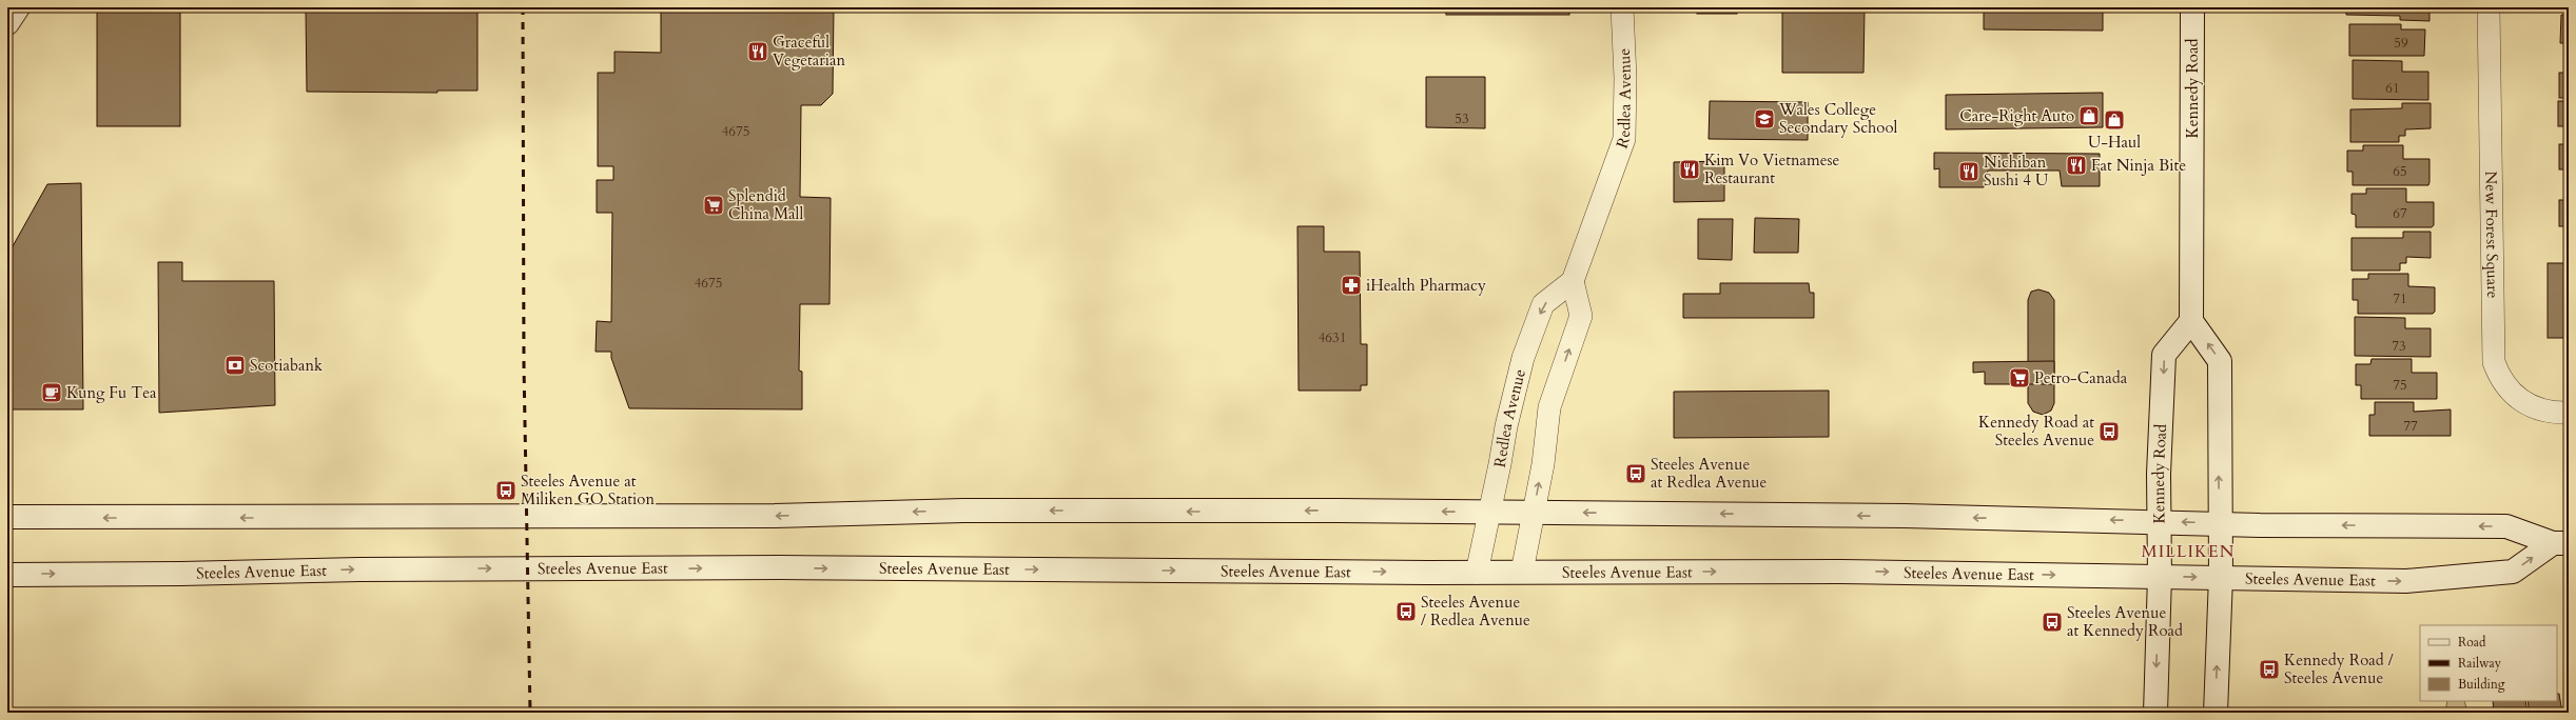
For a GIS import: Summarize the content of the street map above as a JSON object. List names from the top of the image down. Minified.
{"streets":{"main road":["Kennedy Road","Steeles Avenue East"],"street":["Redlea Avenue","New Forest Square"]},"crossings":[["Kennedy Road","Steeles Avenue East"],["Redlea Avenue","Steeles Avenue East"]],"districts":["MILLIKEN"],"places":{"restaurant":["Graceful Vegetarian","Fat Ninja Bite","Kim Vo Vietnamese Restaurant","Nichiban Sushi 4 U"],"shop":["Care-Right Auto","U-Haul"],"school or university":["Wales College Secondary School"],"supermarket":["Splendid China Mall","Petro-Canada"],"pharmacy":["iHealth Pharmacy"],"bank":["Scotiabank"],"cafe":["Kung Fu Tea"],"bus stop":["Kennedy Road at Steeles Avenue","Steeles Avenue at Redlea Avenue","Steeles Avenue at Miliken GO Station","Steeles Avenue / Redlea Avenue","Steeles Avenue at Kennedy Road","Kennedy Road / Steeles Avenue"]},"house_numbers":["59","61","53","4675","65","67","4675","71","4631","73","75","77"],"legend":["Road","Railway","Building"]}
